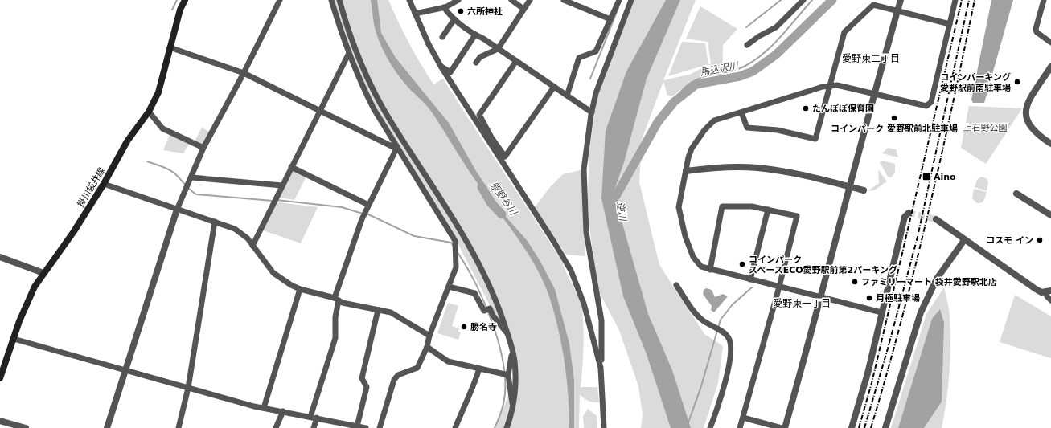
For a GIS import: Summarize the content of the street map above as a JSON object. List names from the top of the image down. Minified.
{"streets":{"main road":["掛川袋井線"]},"districts":["愛野東二丁目","愛野東一丁目"],"water":["馬込沢川","原野谷川","逆川"],"parks":["上石野公園"],"places":{"other":["六所神社","コインパーキング 愛野駅前南駐車場","たんぽぽ保育園","コインパーク 愛野駅前北駐車場","コスモ イン","コインパーク スペースECO愛野駅前第2パーキング","ファミリーマート 袋井愛野駅北店","月極駐車場","勝名寺"],"transit":["Aino"]}}
